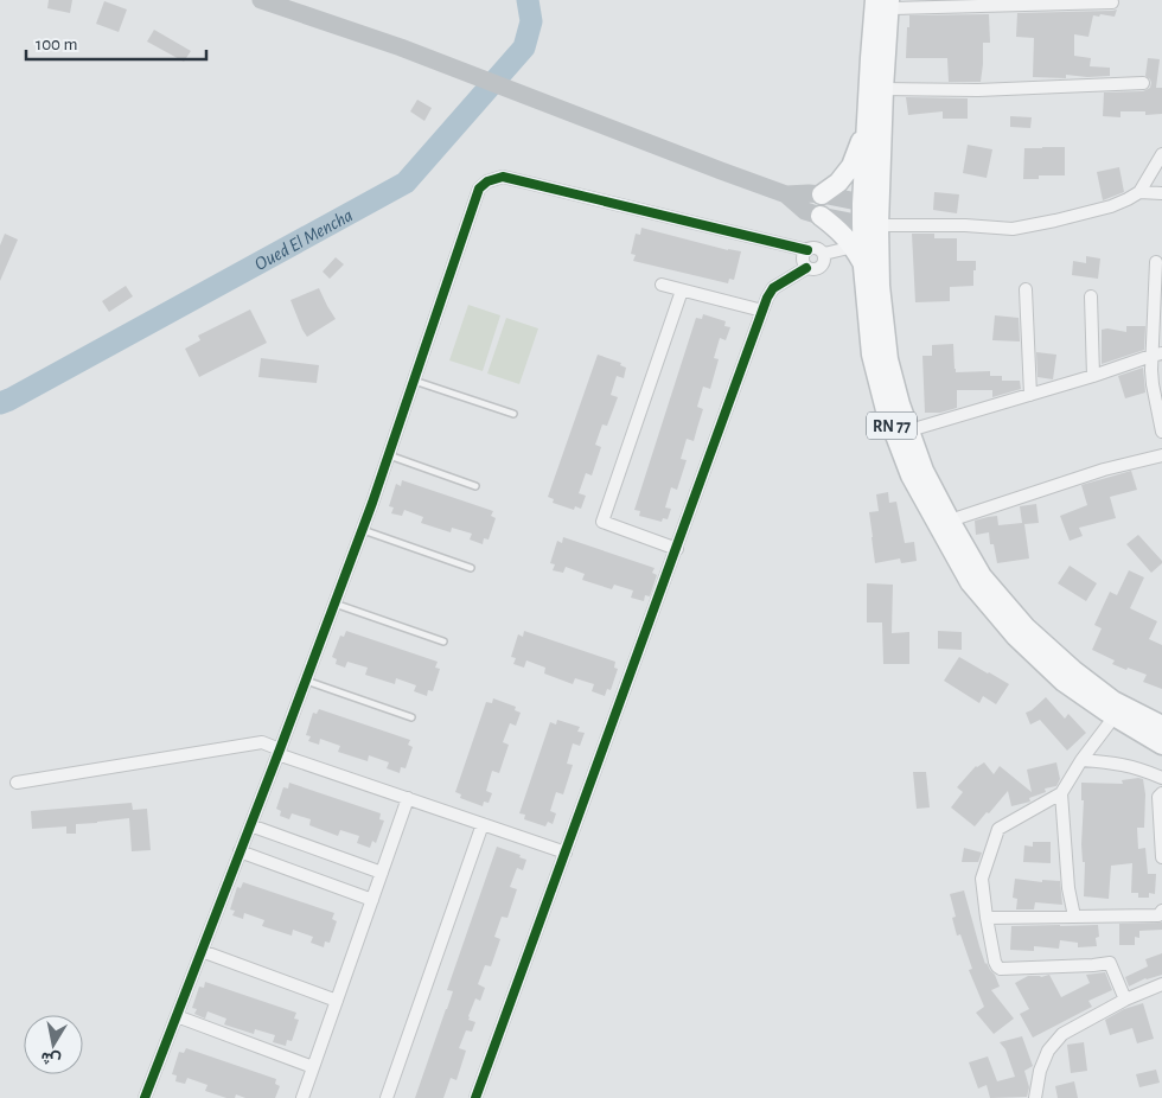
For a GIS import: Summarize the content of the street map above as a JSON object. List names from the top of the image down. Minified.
{"streets":{"main road":["RN 77"]},"water":["Oued El Mencha"],"scale_bar":"100 m","north":"bottom"}
